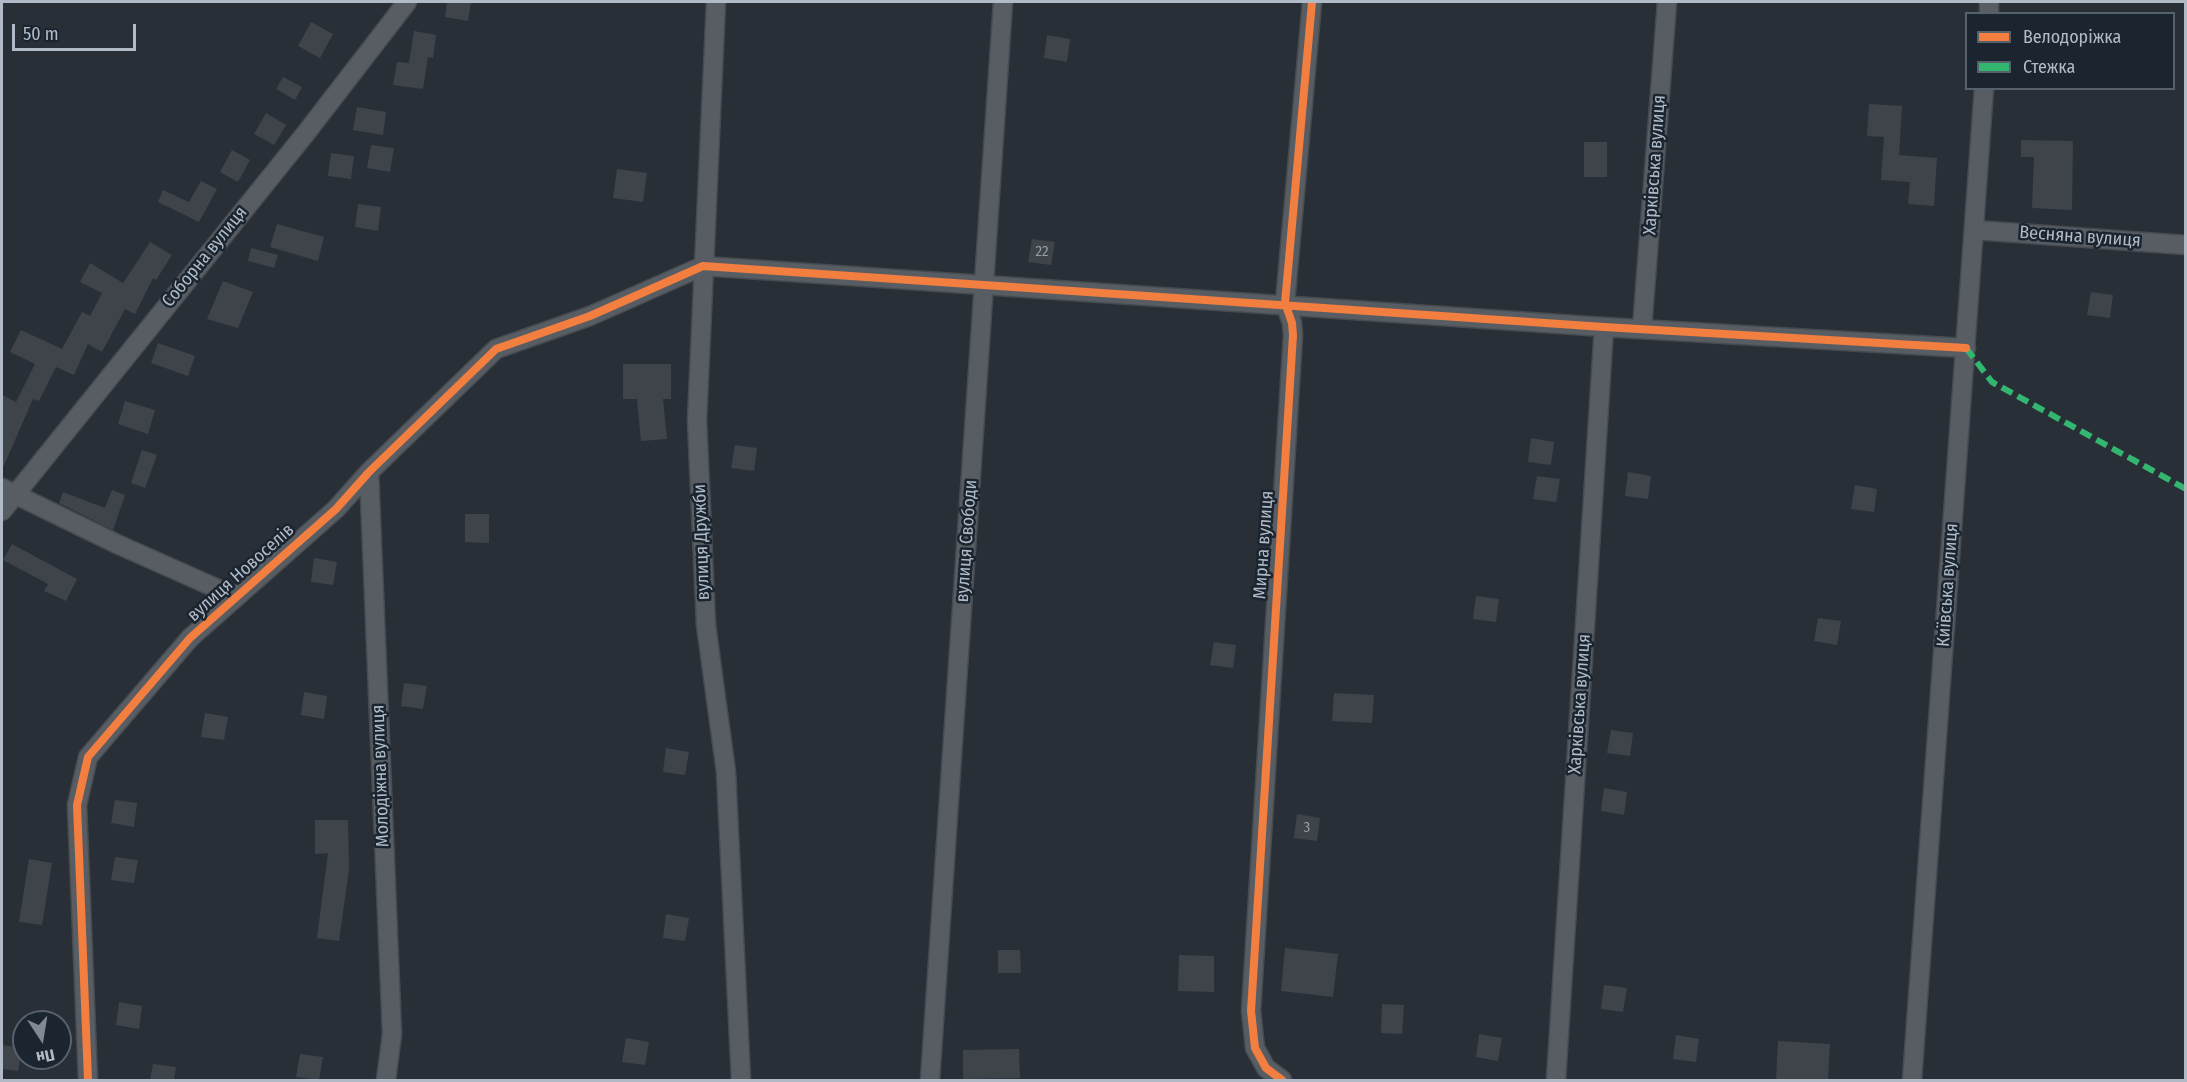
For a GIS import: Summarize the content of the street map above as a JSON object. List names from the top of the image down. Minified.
{"streets":{"street":["Харківська вулиця","Весняна вулиця","Соборна вулиця","вулиця Свободи","вулиця Дружби","Мирна вулиця","вулиця Новоселів","Київська вулиця","Молодіжна вулиця"]},"crossings":[["Весняна вулиця","Київська вулиця"],["вулиця Дружби","вулиця Новоселів"],["вулиця Новоселів","Молодіжна вулиця"]],"house_numbers":["22","3"],"legend":["Велодоріжка","Стежка"],"scale_bar":"50 m","north":"bottom"}
